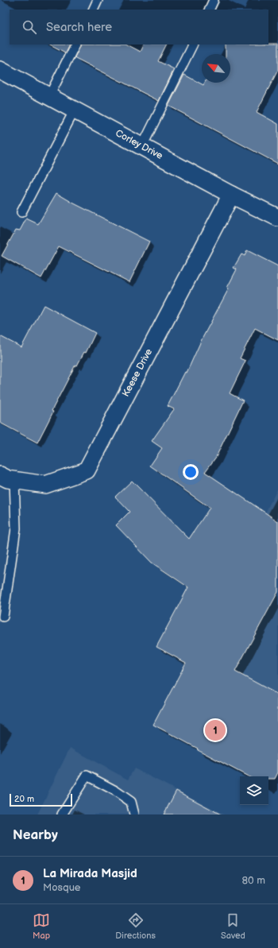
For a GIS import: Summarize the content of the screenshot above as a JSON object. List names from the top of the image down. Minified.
{"streets":{"street":["Corley Drive","Keese Drive"]},"crossings":[["Corley Drive","Keese Drive"]],"scale_bar":"20 m","north":"top left","page":{"search":"Search here","pins":"1","scale":"20 m","heading":"Nearby","list":[{"mark":"1","name":"La Mirada Masjid","note":"Mosque","value":"80 m"}],"nav":["Map","Directions","Saved"]}}
